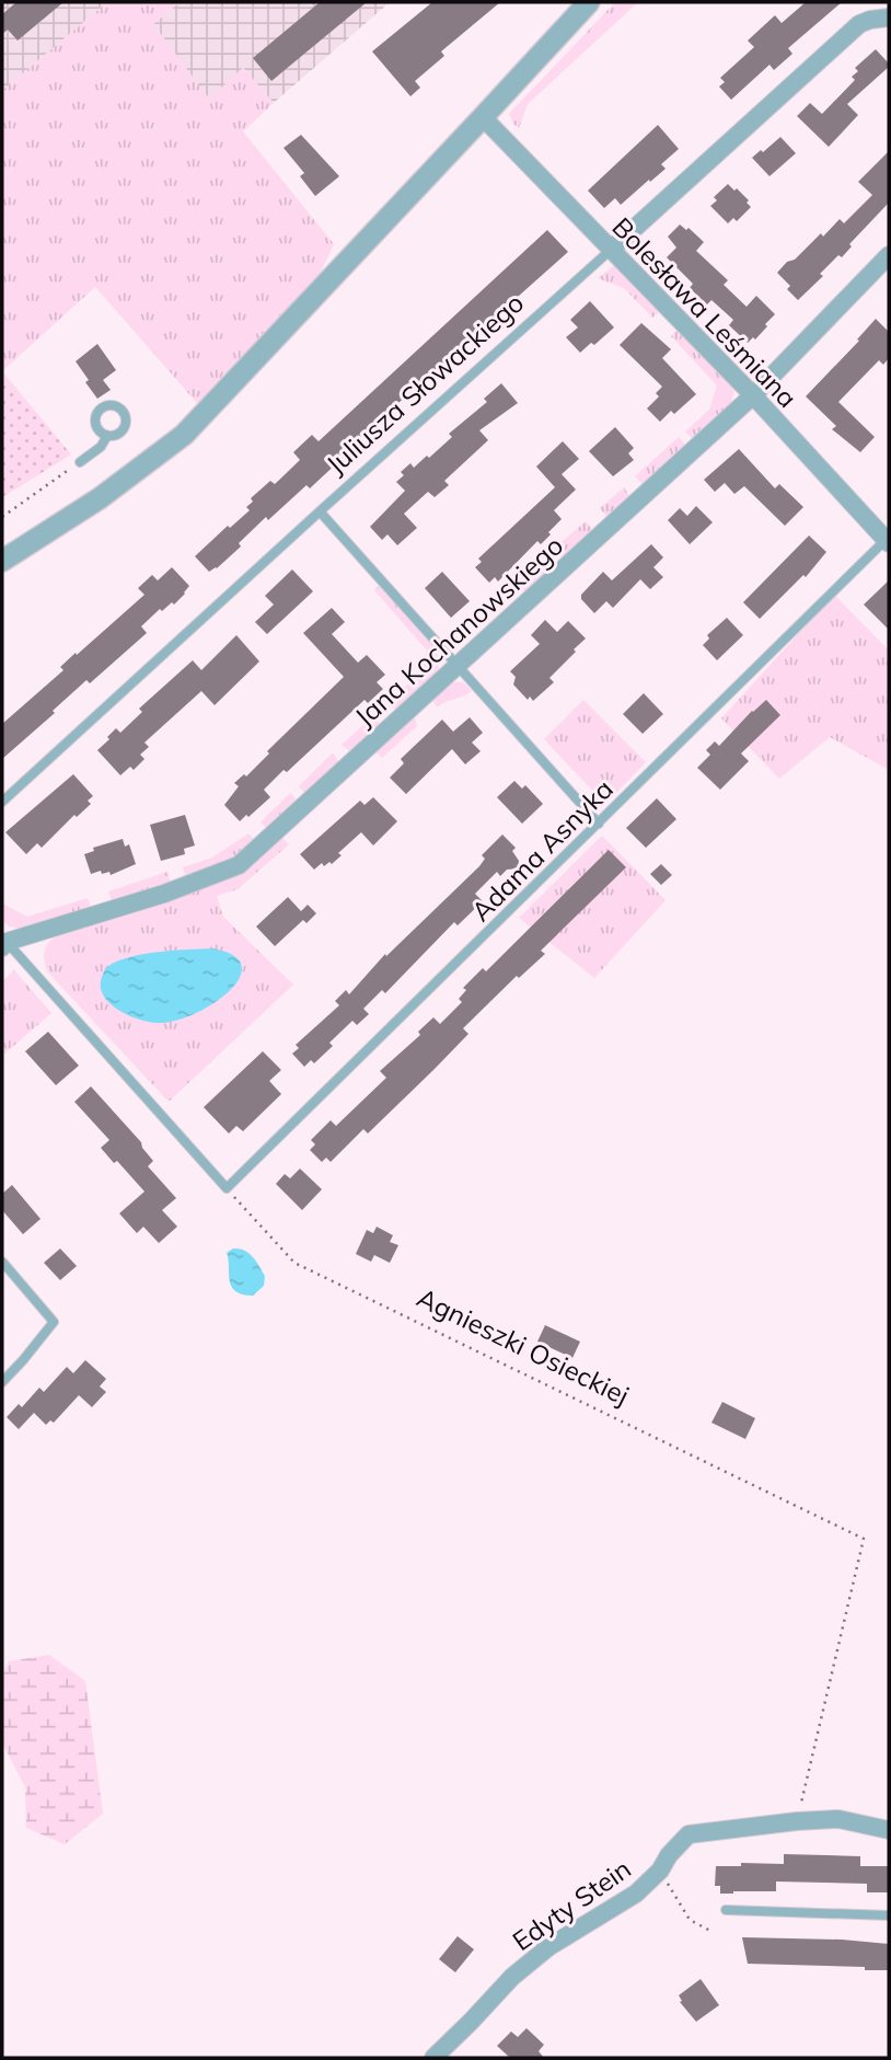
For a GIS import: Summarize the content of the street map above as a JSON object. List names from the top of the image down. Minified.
{"streets":{"street":["Bolesława Leśmiana","Juliusza Słowackiego","Jana Kochanowskiego","Edyty Stein"],"lane":["Adama Asnyka"],"path":["Agnieszki Osieckiej"]},"crossings":[["Bolesława Leśmiana","Juliusza Słowackiego"],["Bolesława Leśmiana","Jana Kochanowskiego"],["Bolesława Leśmiana","Adama Asnyka"],["Adama Asnyka","Agnieszki Osieckiej"],["Agnieszki Osieckiej","Edyty Stein"]]}
